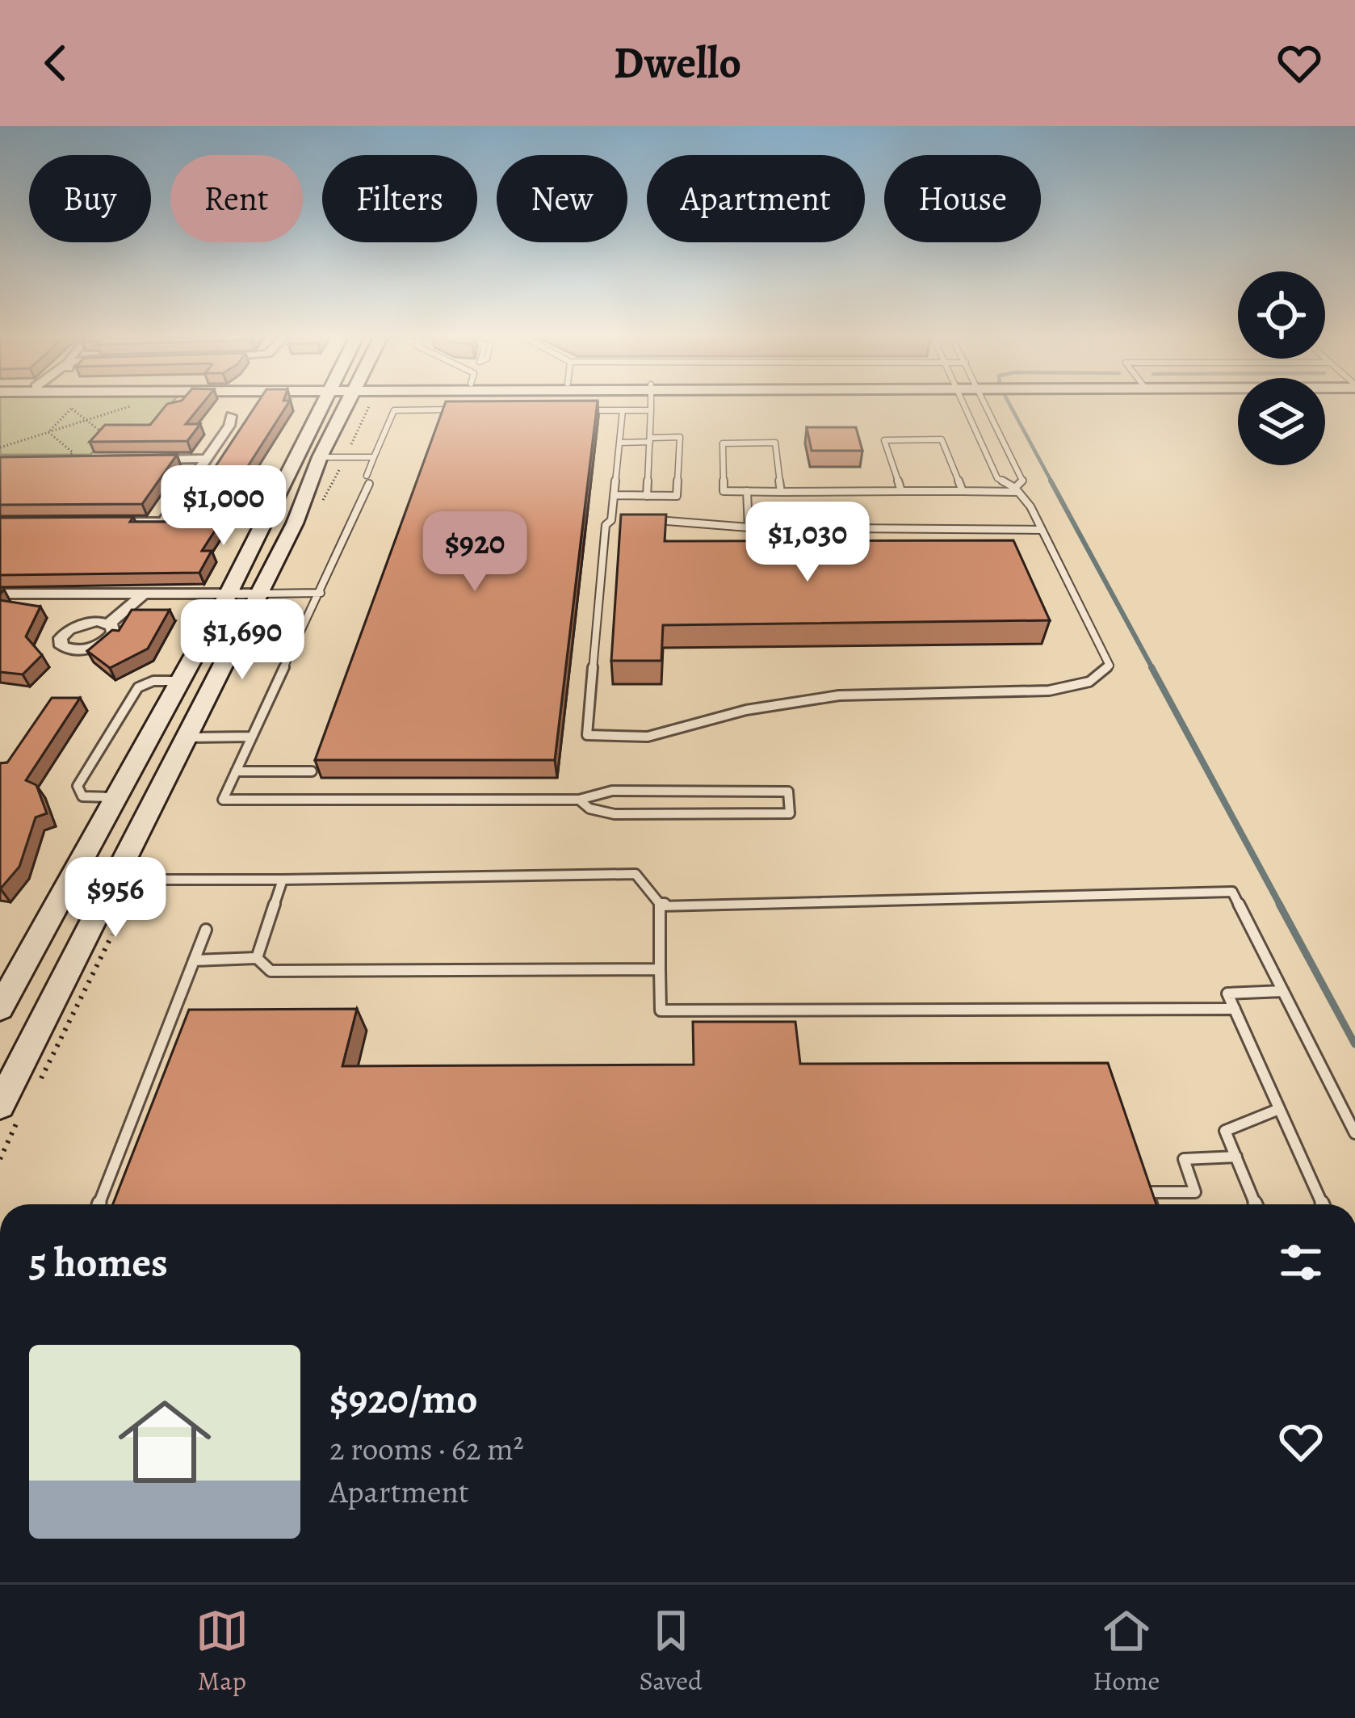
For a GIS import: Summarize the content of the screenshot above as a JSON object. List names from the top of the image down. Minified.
{"page":{"header":"Dwello","chip":["Buy","Rent","Filters","New","Apartment","House"],"price":["$1,000","$1,030","$920","$1,690","$956"],"heading":"5 homes","list":[{"name":"$920/mo","note":"2 rooms · 62 m² · Apartment"}],"tabs":["Map","Saved","Home"]}}
